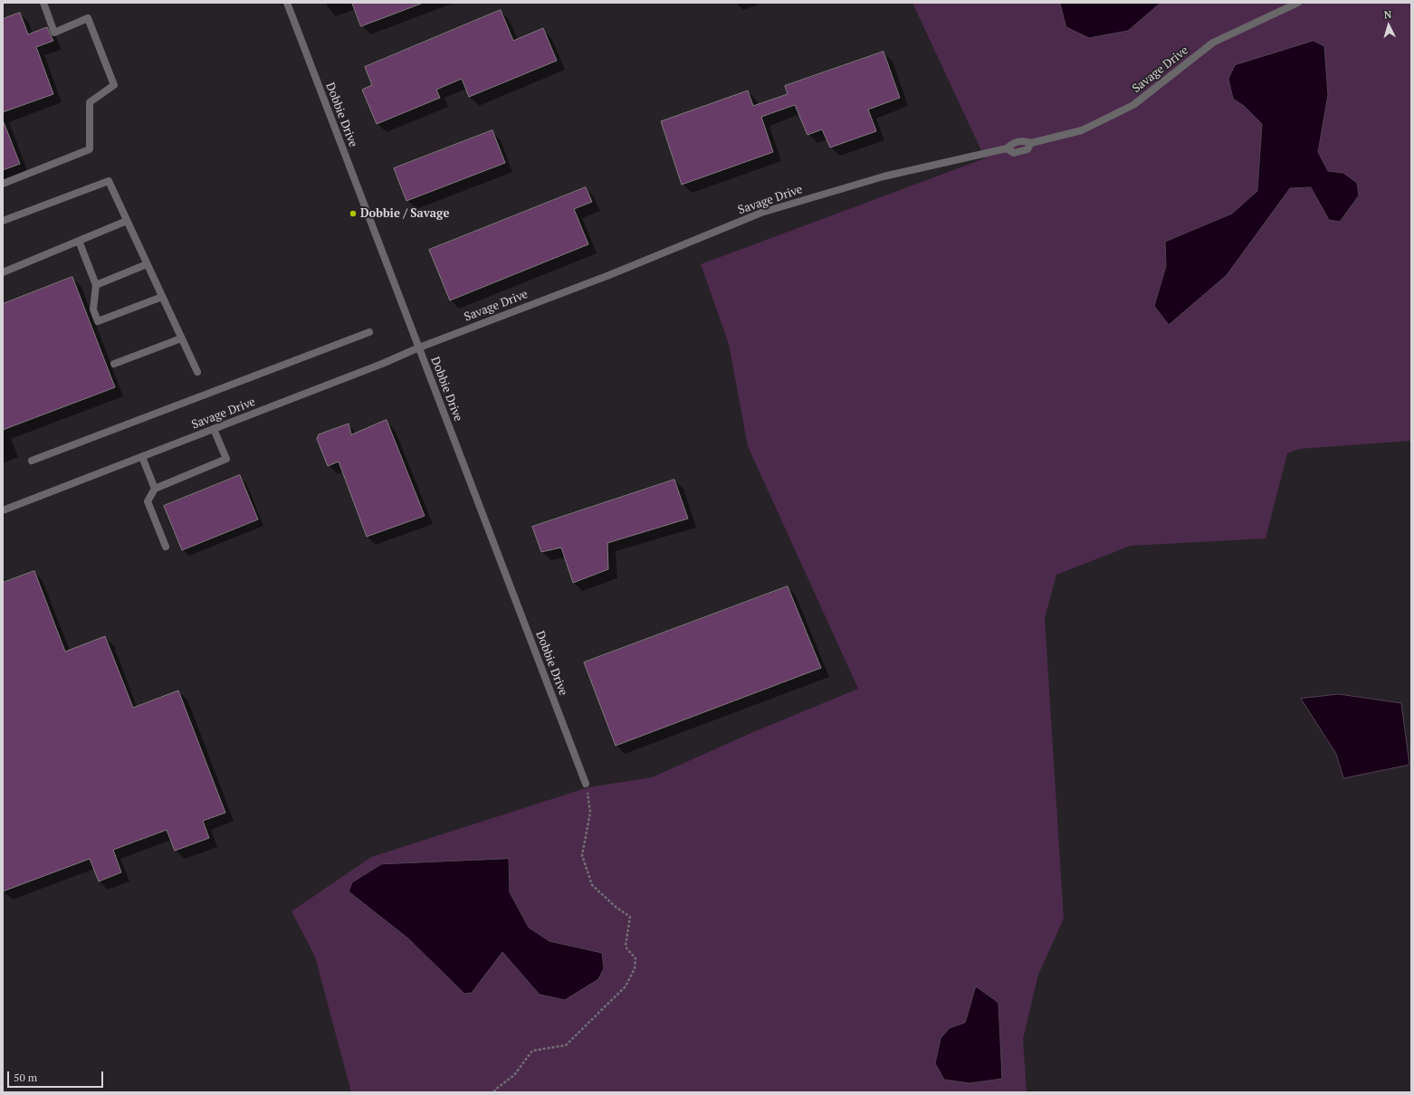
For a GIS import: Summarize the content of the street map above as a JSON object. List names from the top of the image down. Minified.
{"streets":{"street":["Savage Drive","Dobbie Drive"]},"crossings":[["Savage Drive","Dobbie Drive"]],"places":["Dobbie / Savage"],"scale_bar":"50 m","north":"top"}
